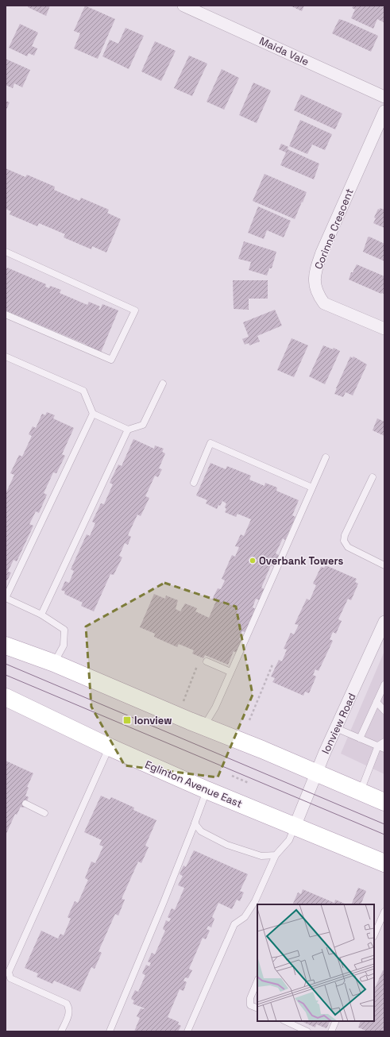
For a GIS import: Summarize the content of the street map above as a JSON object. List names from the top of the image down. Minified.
{"streets":{"main road":["Eglinton Avenue East"],"street":["Maida Vale","Corinne Crescent","Ionview Road"]},"crossings":[["Ionview Road","Eglinton Avenue East"]],"places":{"other":["Overbank Towers"],"transit":["Ionview"]}}
